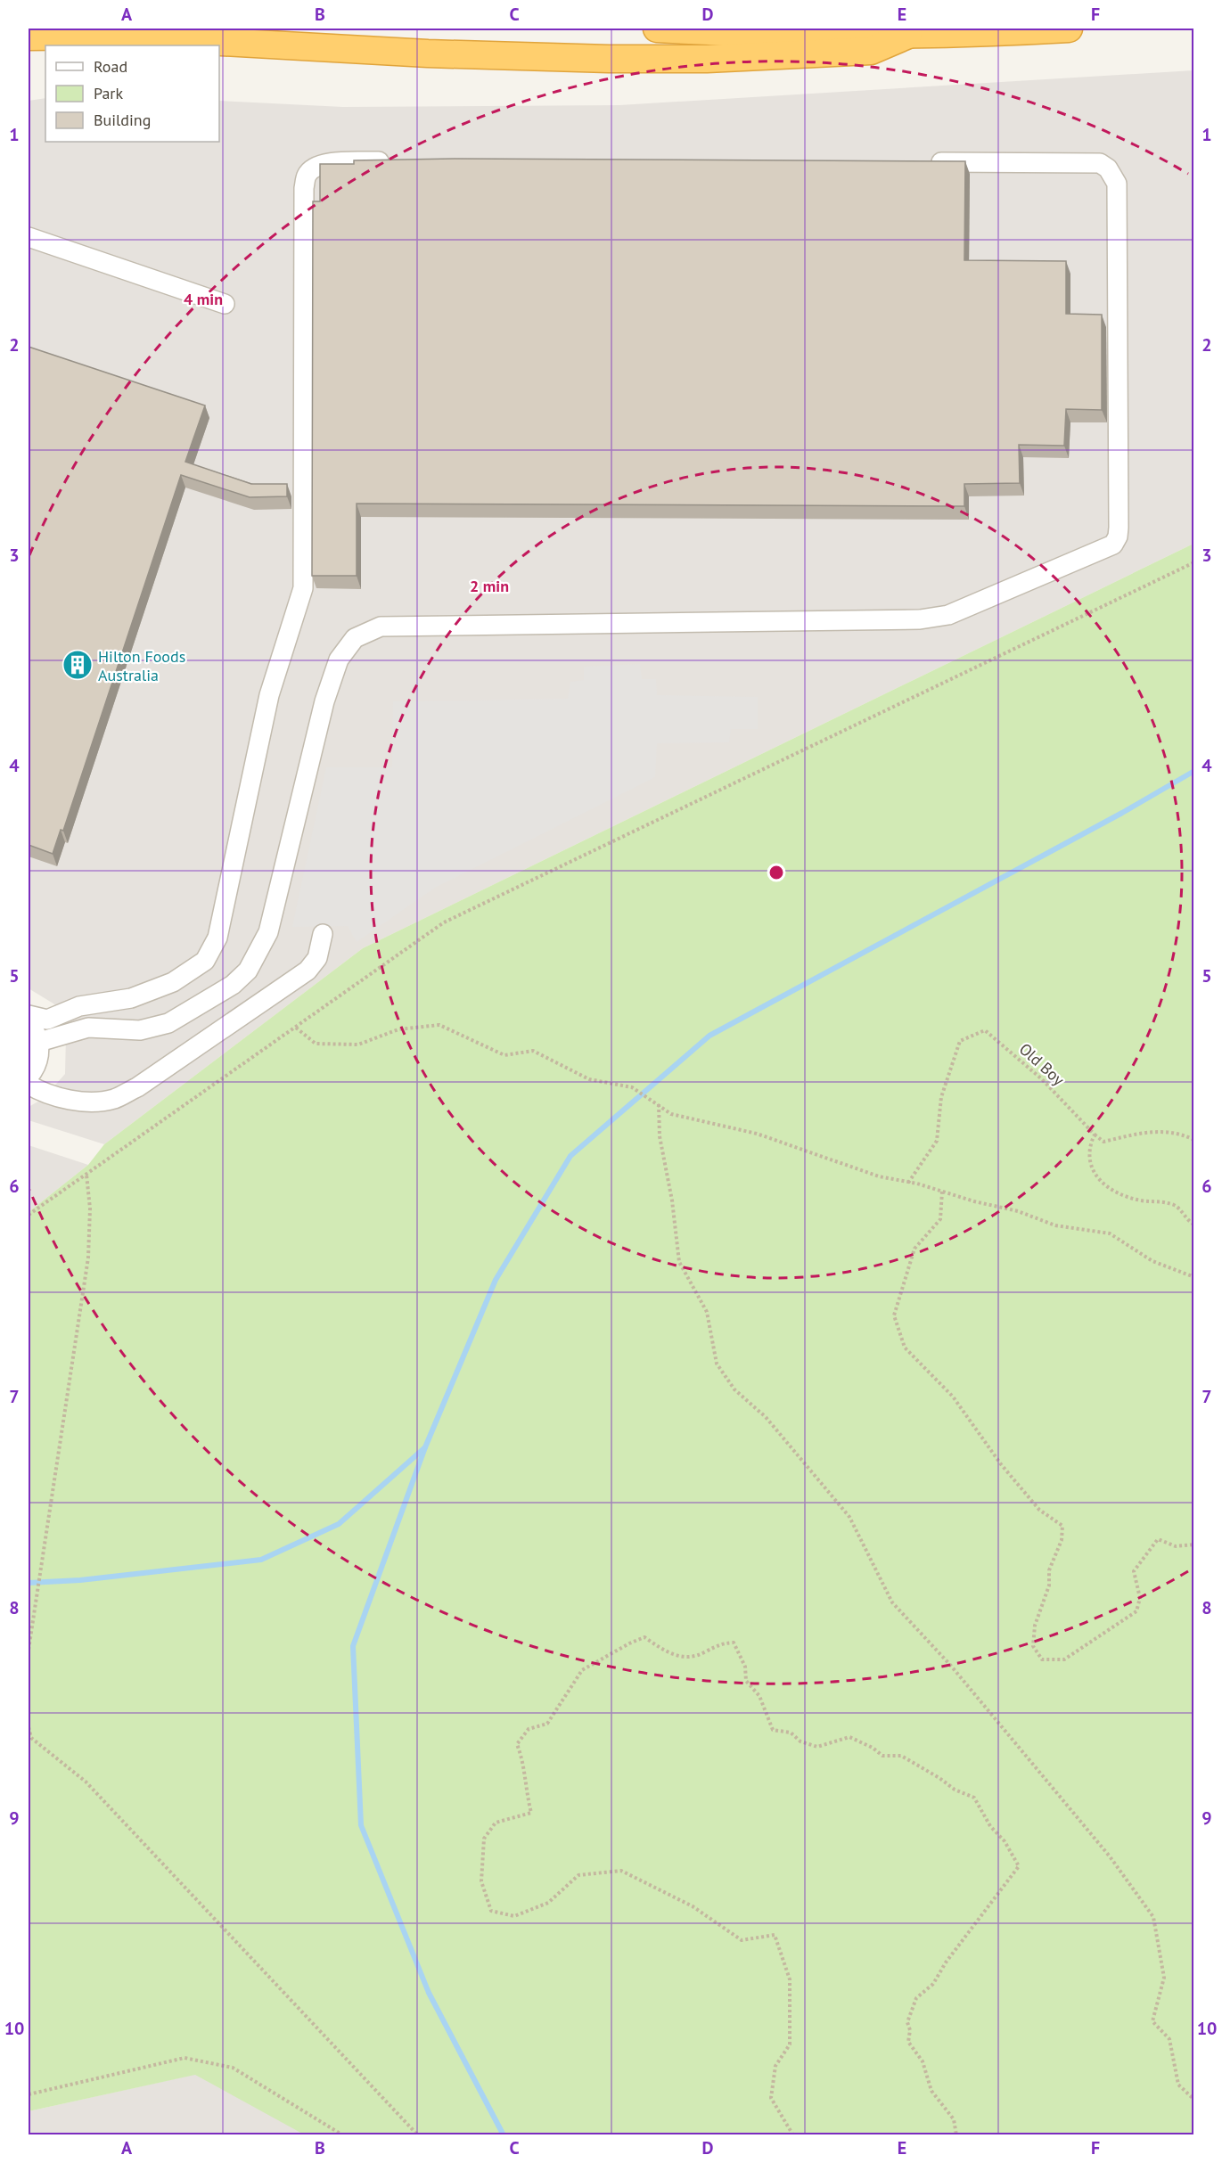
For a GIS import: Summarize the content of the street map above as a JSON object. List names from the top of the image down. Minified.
{"streets":{"path":["Old Boy"]},"places":{"building":["Hilton Foods Australia"]},"legend":["Road","Park","Building"],"grid":{"columns":["A","B","C","D","E","F"],"rows":["1","2","3","4","5","6","7","8","9","10"]},"rings":["4 min","2 min"]}
